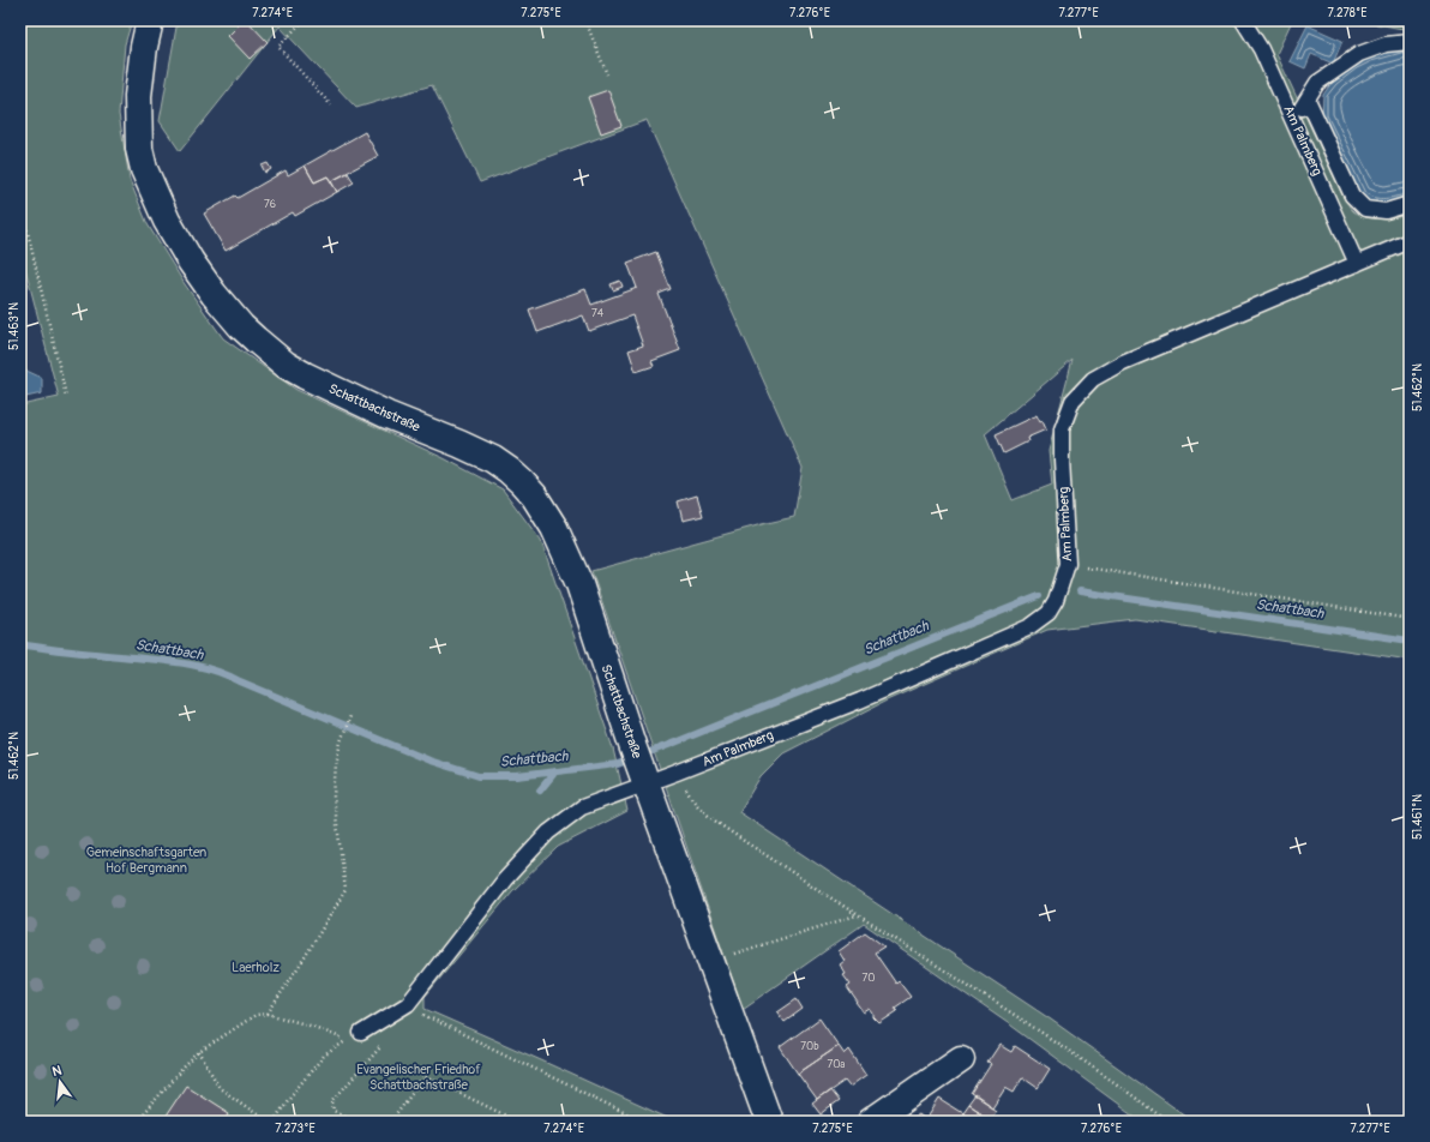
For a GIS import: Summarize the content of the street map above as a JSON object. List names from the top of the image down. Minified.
{"streets":{"street":["Schattbachstraße"],"lane":["Am Palmberg"]},"crossings":[["Am Palmberg","Schattbachstraße"]],"water":["Schattbach"],"parks":["Gemeinschaftsgarten Hof Bergmann","Laerholz","Evangelischer Friedhof Schattbachstraße"],"house_numbers":["76","74","70","70b","70a"],"north":"top","coordinates":["7.274°E","7.275°E","7.276°E","7.277°E","7.278°E","51.463°N","51.462°N","51.461°N","7.273°E"]}
